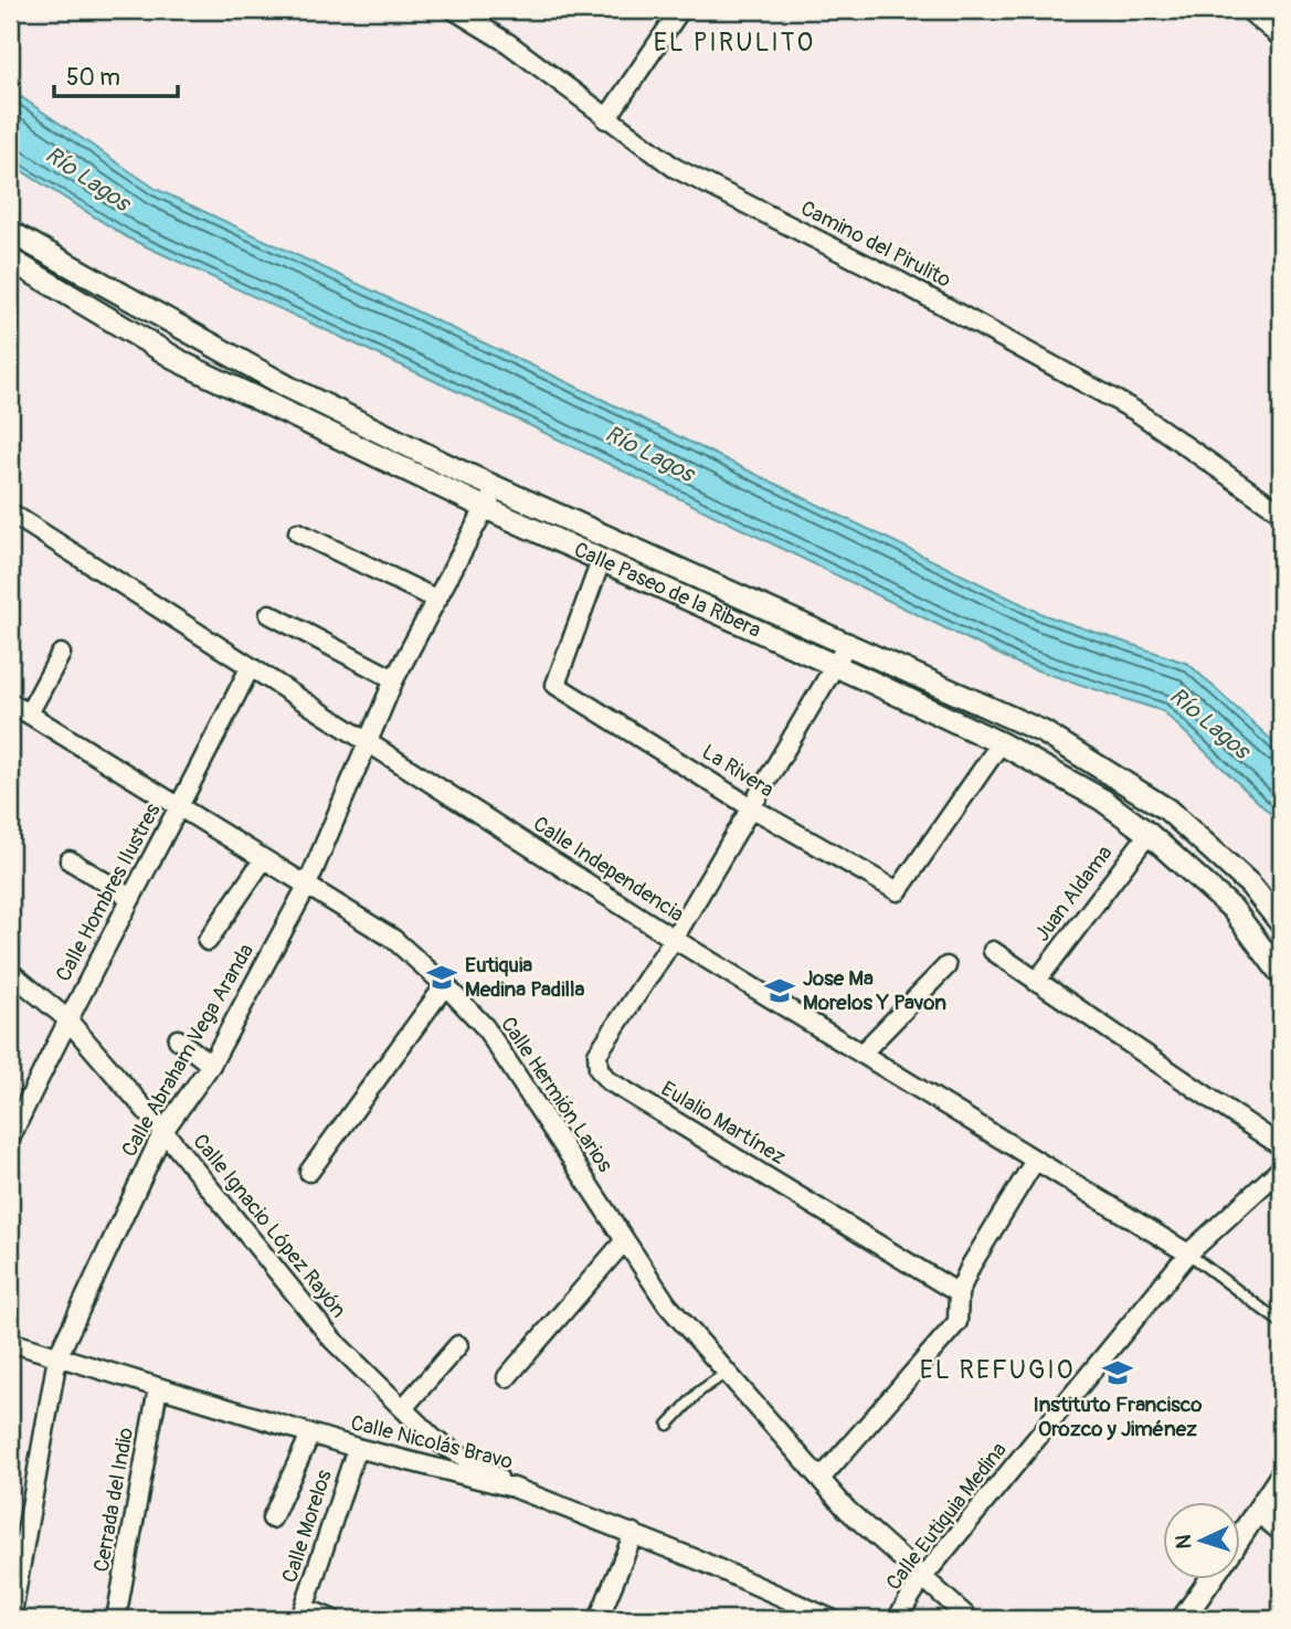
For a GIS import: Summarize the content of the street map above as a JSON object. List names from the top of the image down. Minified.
{"streets":{"street":["Camino del Pirulito","Calle Paseo de la Ribera","La Rivera","Calle Independencia","Calle Hombres Ilustres","Juan Aldama","Calle Abraham Vega Aranda","Calle Hermión Larios","Eulalio Martínez","Calle Ignacio López Rayón","Calle Nicolás Bravo","Cerrada del Indio","Calle Eutiquia Medina","Calle Morelos"]},"crossings":[["Calle Paseo de la Ribera","La Rivera"],["Calle Paseo de la Ribera","Juan Aldama"],["Calle Paseo de la Ribera","Calle Abraham Vega Aranda"],["Calle Independencia","Calle Hombres Ilustres"],["Calle Independencia","Calle Abraham Vega Aranda"],["Calle Independencia","Eulalio Martínez"],["Calle Independencia","Calle Eutiquia Medina"],["Calle Hombres Ilustres","Calle Hermión Larios"],["Calle Hombres Ilustres","Calle Ignacio López Rayón"],["Calle Abraham Vega Aranda","Calle Hermión Larios"],["Calle Abraham Vega Aranda","Calle Ignacio López Rayón"],["Calle Abraham Vega Aranda","Calle Nicolás Bravo"],["Calle Hermión Larios","Calle Eutiquia Medina"],["Calle Ignacio López Rayón","Calle Nicolás Bravo"],["Calle Nicolás Bravo","Cerrada del Indio"],["Calle Nicolás Bravo","Calle Morelos"]],"districts":["EL PIRULITO","EL REFUGIO"],"water":["Río Lagos"],"places":{"school or university":["Eutiquia Medina Padilla","Jose Ma Morelos Y Pavon","Instituto Francisco Orozco y Jiménez"]},"scale_bar":"50 m","north":"left"}
